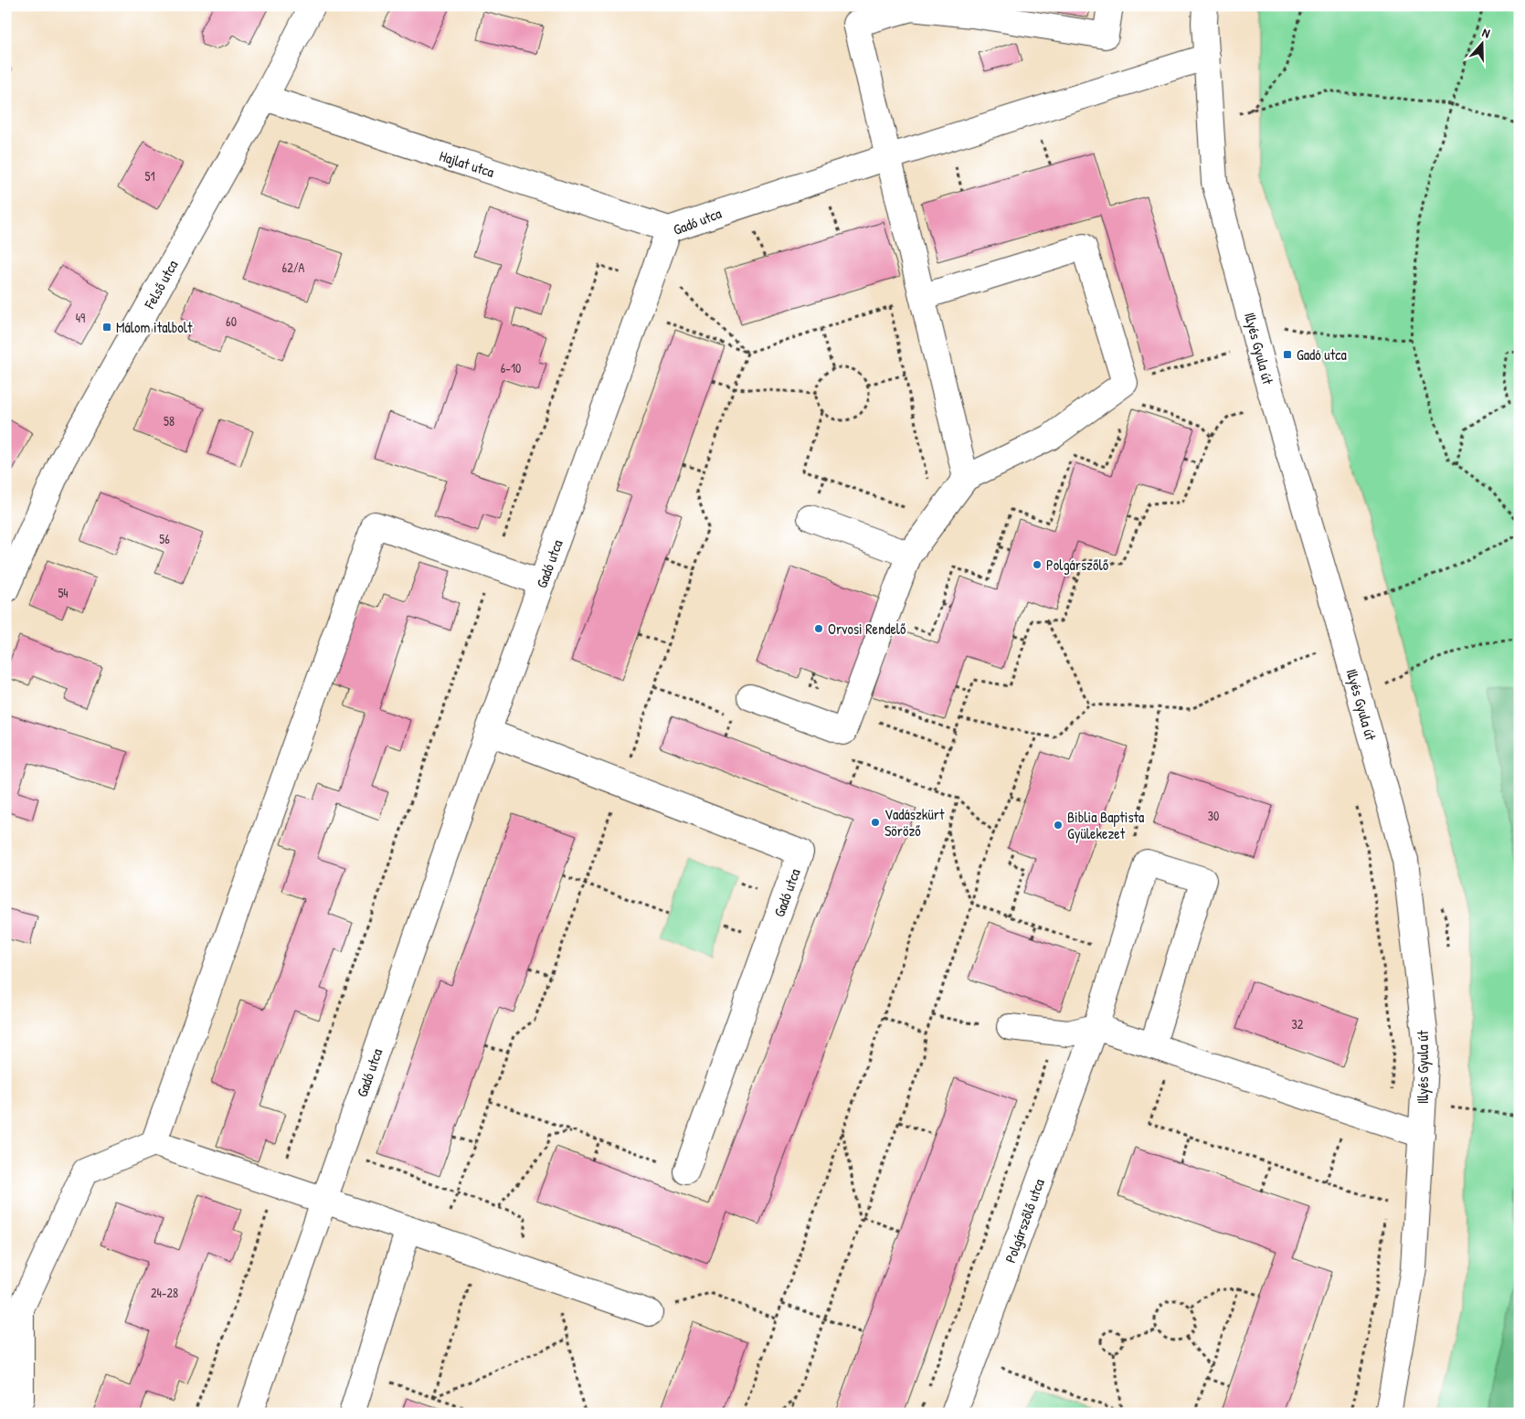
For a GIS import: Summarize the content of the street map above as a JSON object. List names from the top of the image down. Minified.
{"streets":{"street":["Hajlat utca","Gadó utca","Felső utca","Illyés Gyula út","Polgárszőlő utca"]},"crossings":[["Hajlat utca","Gadó utca"],["Hajlat utca","Felső utca"],["Gadó utca","Illyés Gyula út"]],"places":{"transit":["Málom italbolt","Gadó utca"],"other":["Polgárszőlő","Orvosi Rendelő","Vadászkürt Söröző","Biblia Baptista Gyülekezet"]},"house_numbers":["51","62/A","49","60","6-10","58","56","54","30","32","24-28"],"north":"top"}
